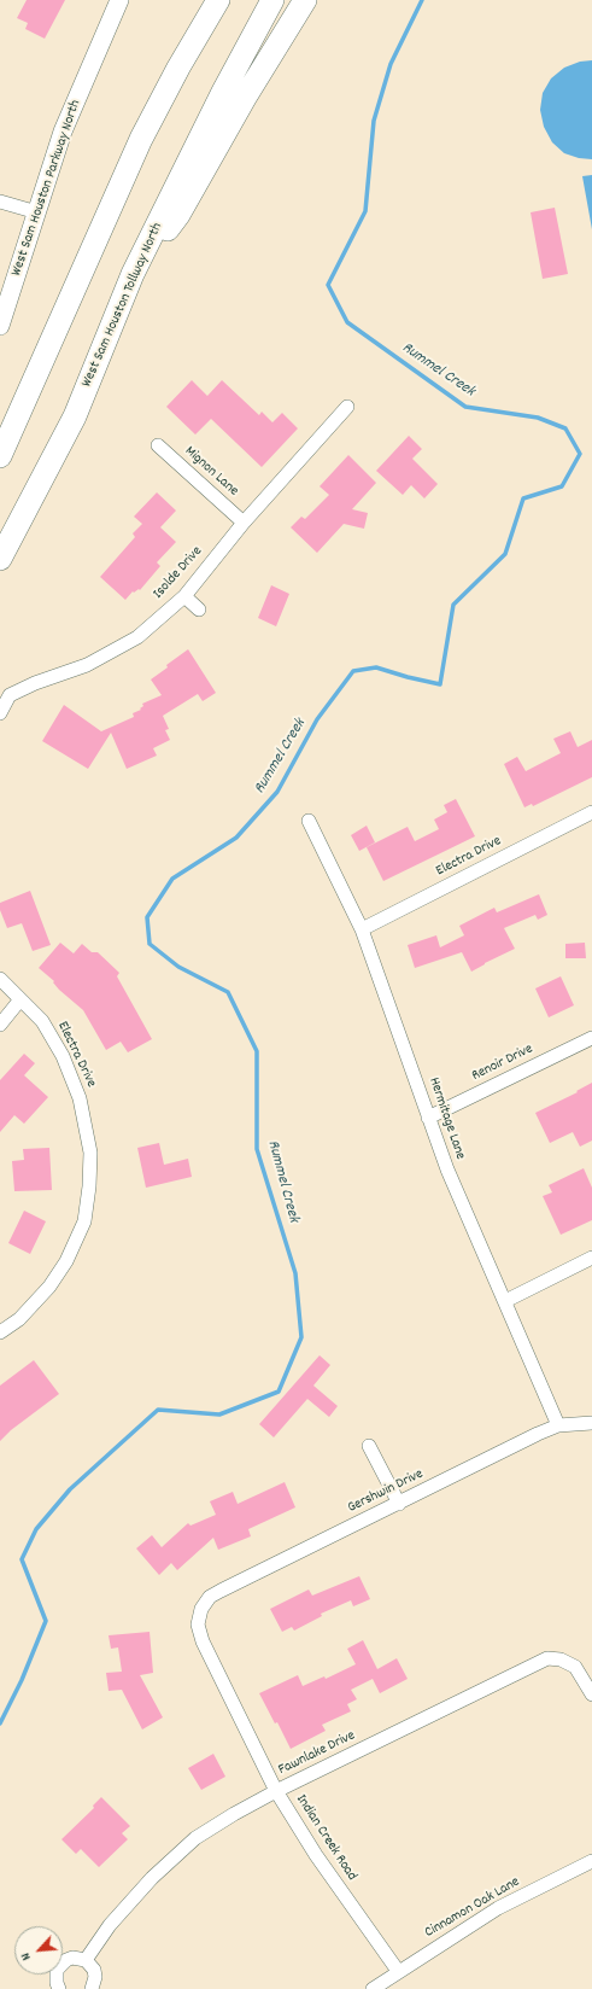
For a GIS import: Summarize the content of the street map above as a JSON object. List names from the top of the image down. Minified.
{"streets":{"highway":["West Sam Houston Tollway North"],"main road":["West Sam Houston Parkway North"],"street":["Mignon Lane","Isolde Drive","Electra Drive","Renoir Drive","Hermitage Lane","Gershwin Drive","Fawnlake Drive","Indian Creek Road","Cinnamon Oak Lane"]},"crossings":[["Mignon Lane","Isolde Drive"],["Electra Drive","Hermitage Lane"],["Renoir Drive","Hermitage Lane"],["Hermitage Lane","Gershwin Drive"],["Gershwin Drive","Indian Creek Road"],["Fawnlake Drive","Indian Creek Road"],["Indian Creek Road","Cinnamon Oak Lane"]],"water":["Rummel Creek"],"north":"bottom left"}
